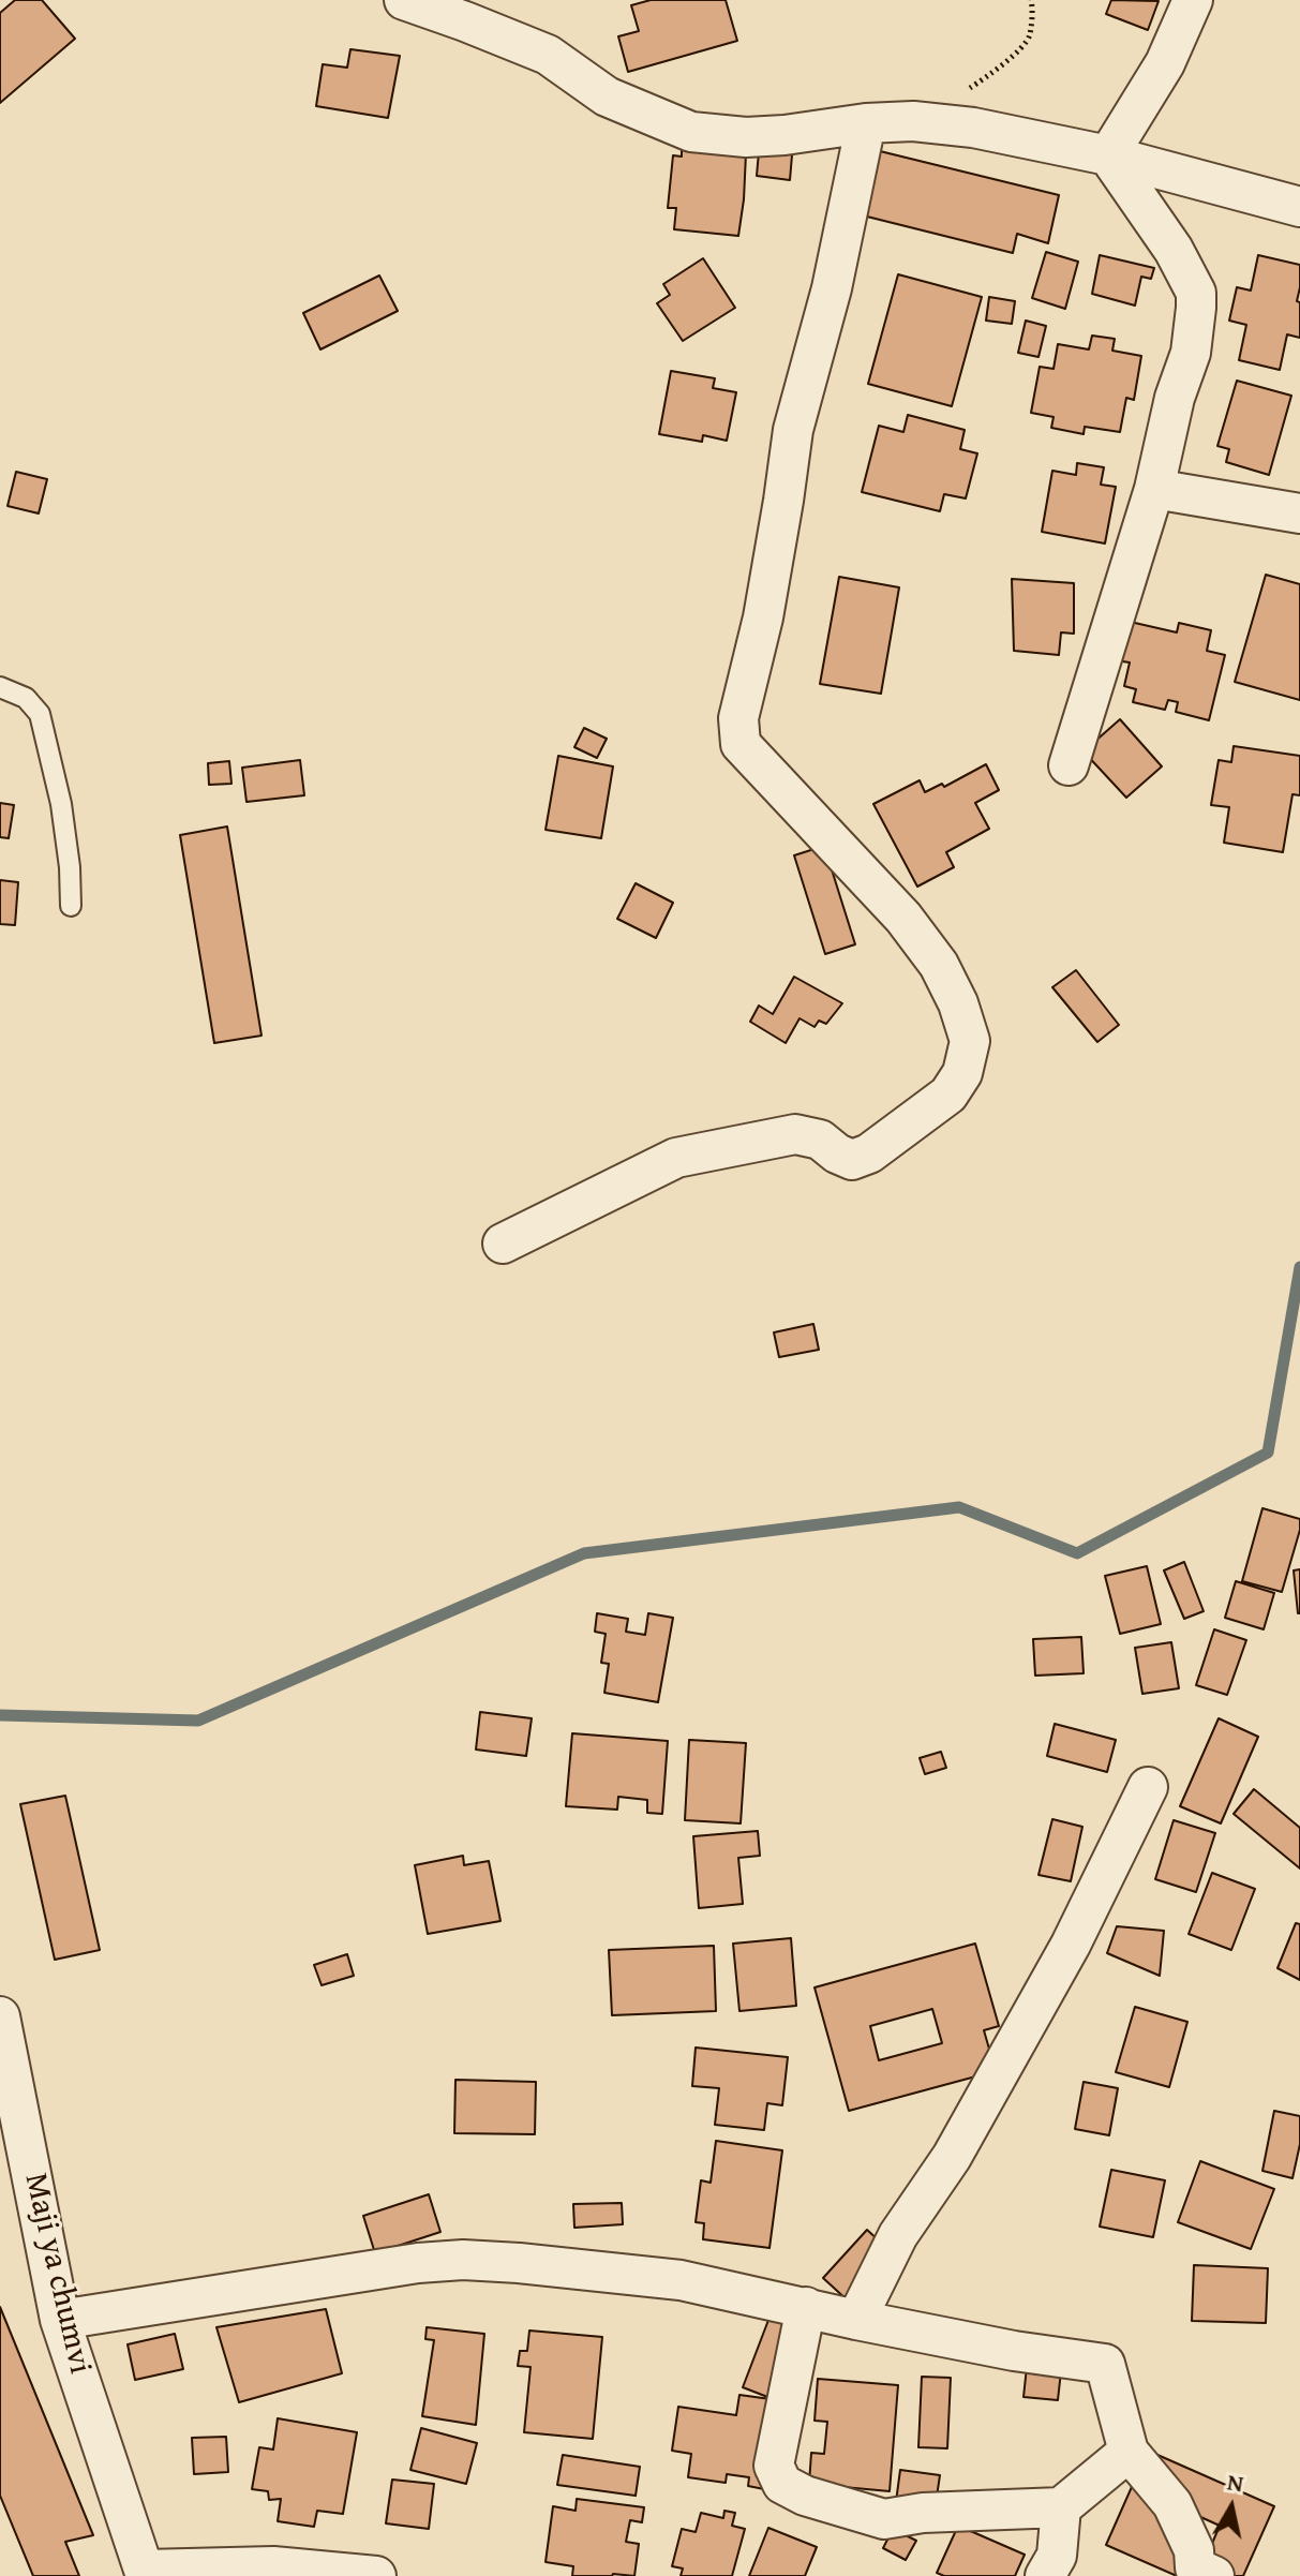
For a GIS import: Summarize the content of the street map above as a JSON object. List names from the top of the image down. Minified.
{"streets":{"street":["Maji ya chumvi"]},"north":"top"}
